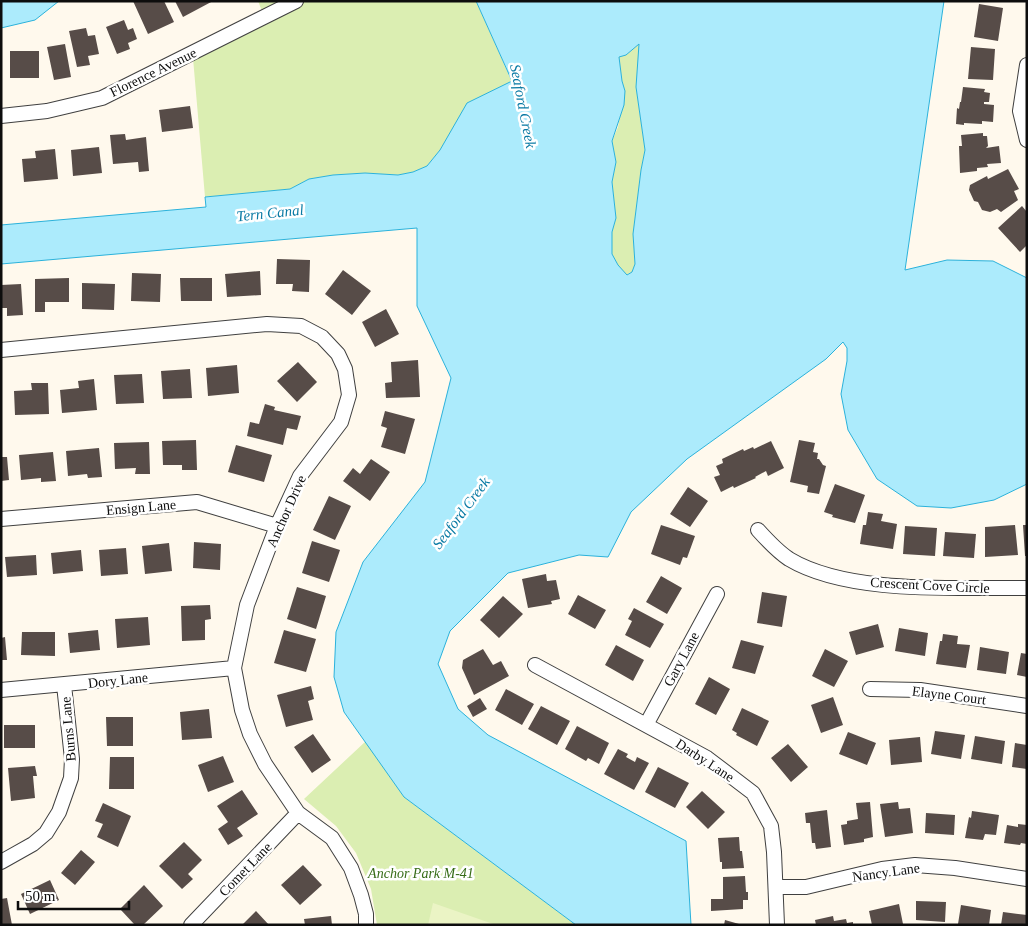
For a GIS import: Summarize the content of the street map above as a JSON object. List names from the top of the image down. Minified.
{"streets":{"street":["Florence Avenue","Ensign Lane","Anchor Drive","Crescent Cove Circle","Gary Lane","Dory Lane","Elayne Court","Burns Lane","Darby Lane","Comet Lane","Nancy Lane"]},"crossings":[["Ensign Lane","Anchor Drive"],["Anchor Drive","Dory Lane"],["Anchor Drive","Comet Lane"],["Gary Lane","Darby Lane"],["Dory Lane","Burns Lane"],["Darby Lane","Nancy Lane"]],"water":["Seaford Creek","Tern Canal"],"parks":["Anchor Park M-41"],"scale_bar":"50 m"}
